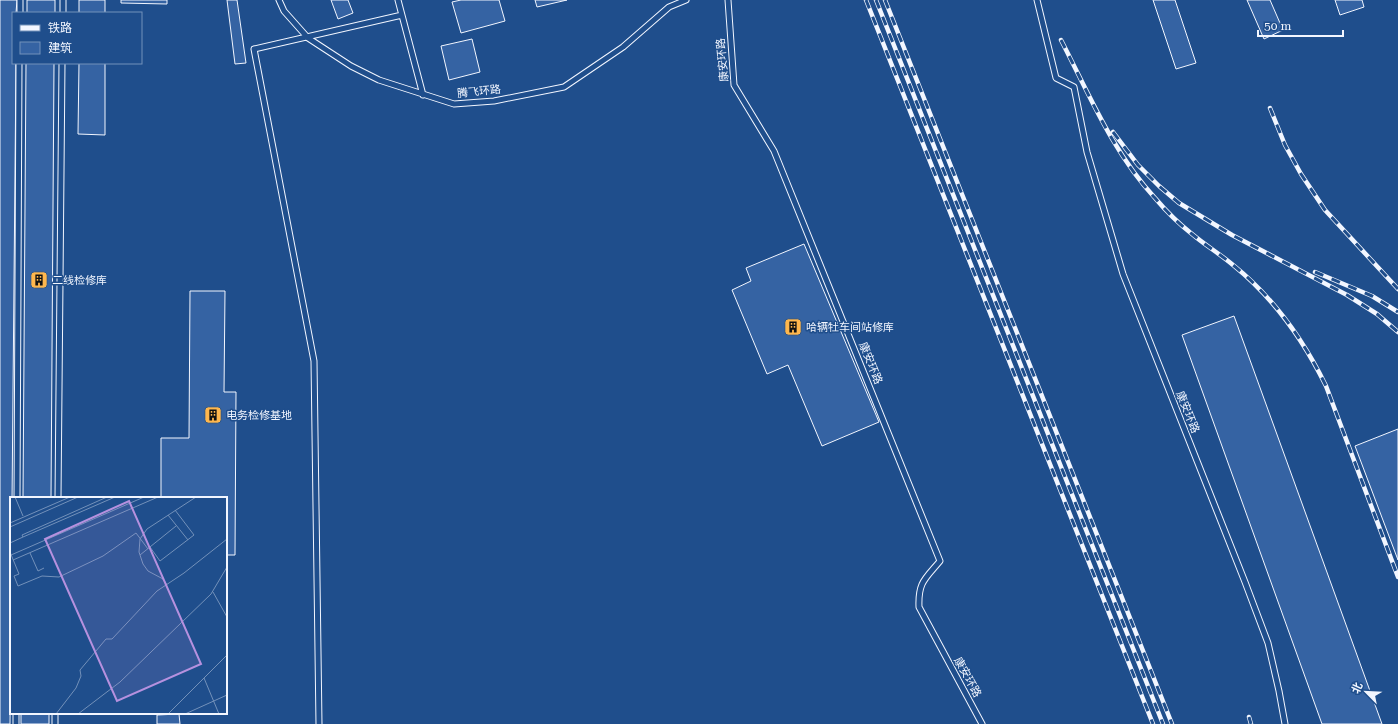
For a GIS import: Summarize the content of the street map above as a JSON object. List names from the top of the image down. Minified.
{"streets":{"lane":["康安环路","腾飞环路"]},"places":{"building":["二线检修库","哈辆牡车间站修库","电务检修基地"]},"legend":["铁路","建筑"],"scale_bar":"50 m","north":"top left"}
